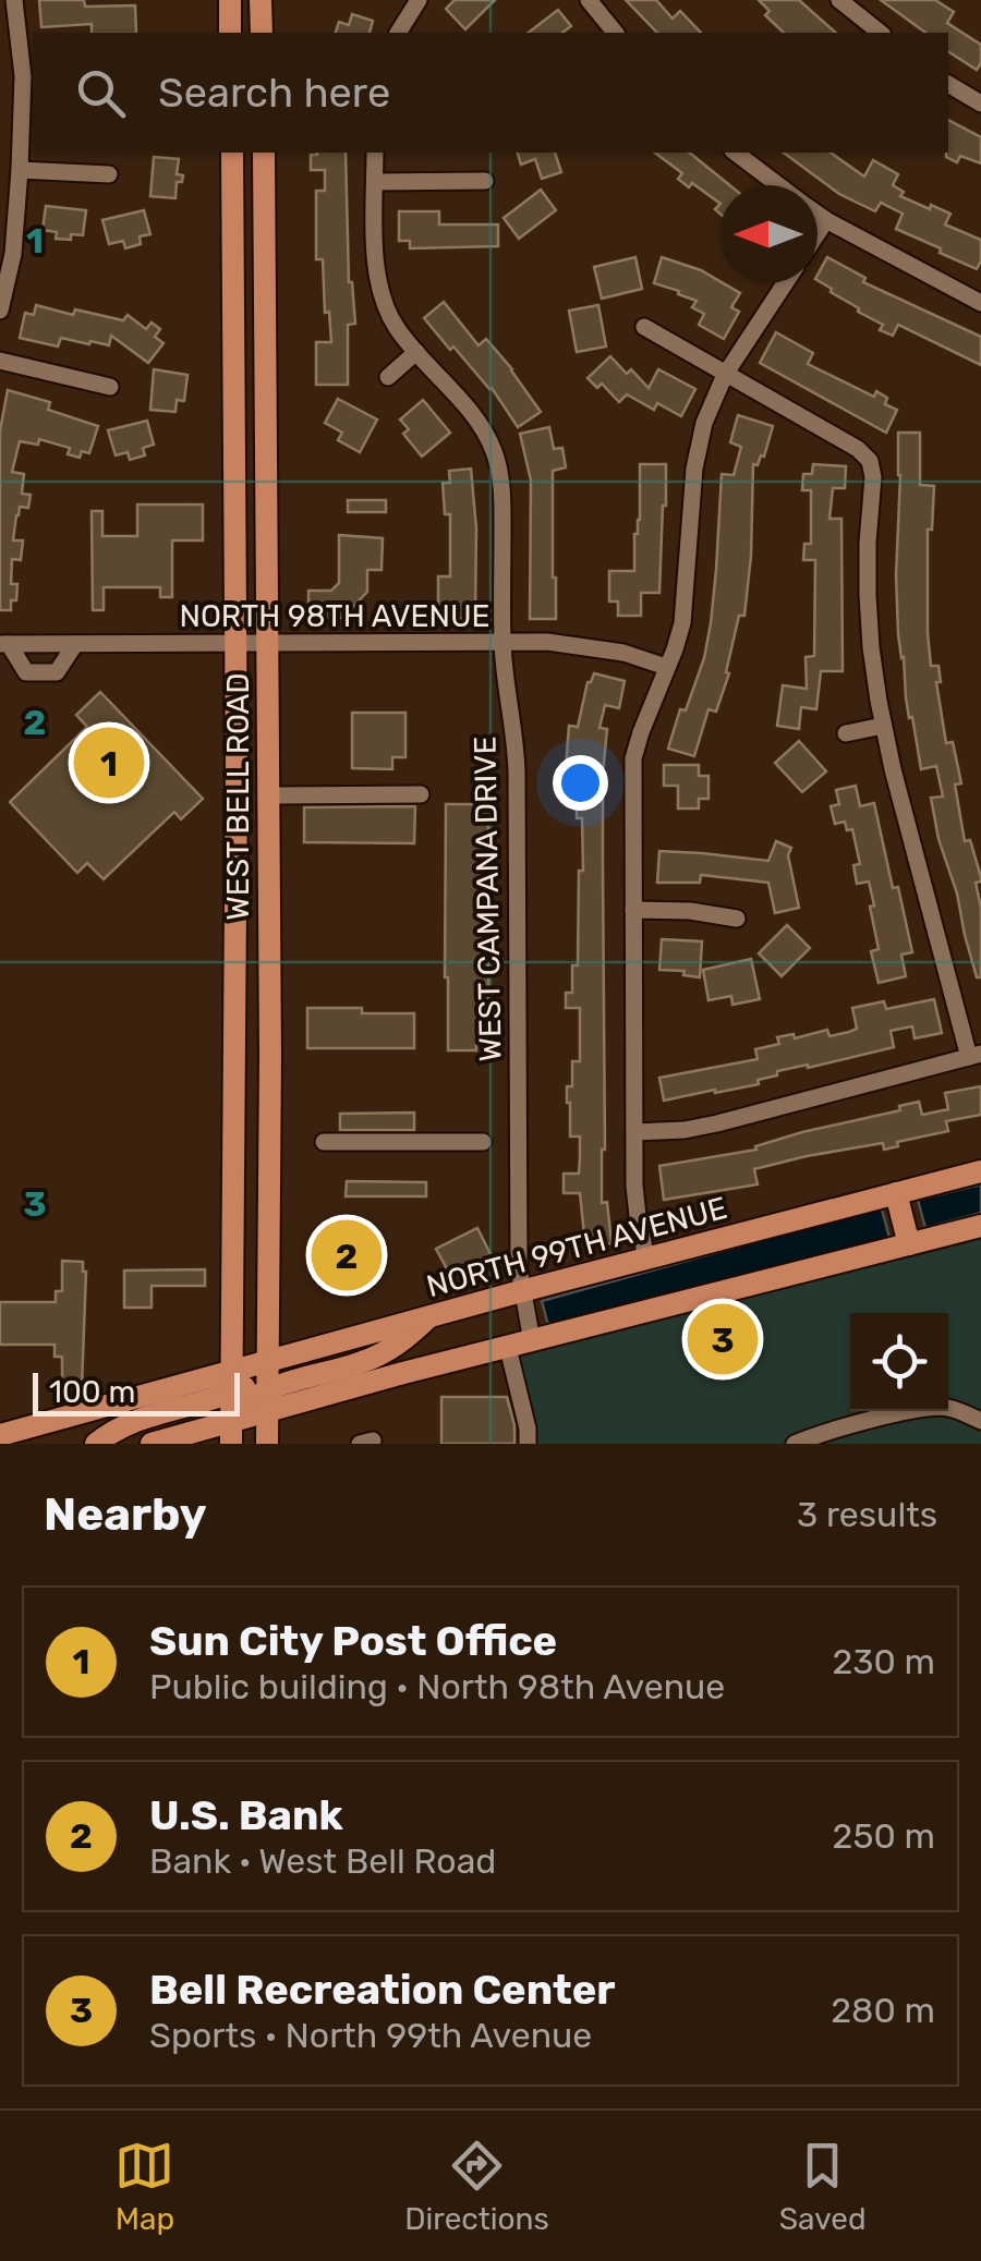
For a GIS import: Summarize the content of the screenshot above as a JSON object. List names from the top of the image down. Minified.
{"streets":{"main road":["WEST BELL ROAD","NORTH 99TH AVENUE"],"street":["NORTH 98TH AVENUE","WEST CAMPANA DRIVE"]},"crossings":[["NORTH 98TH AVENUE","WEST BELL ROAD"],["NORTH 98TH AVENUE","WEST CAMPANA DRIVE"],["WEST BELL ROAD","NORTH 99TH AVENUE"],["WEST CAMPANA DRIVE","NORTH 99TH AVENUE"]],"scale_bar":"100 m","north":"left","page":{"search":"Search here","pins":["1","2","3"],"scale":"100 m","heading":["Nearby","3 results"],"list":[{"mark":"1","name":"Sun City Post Office","note":"Public building · North 98th Avenue","value":"230 m"},{"mark":"2","name":"U.S. Bank","note":"Bank · West Bell Road","value":"250 m"},{"mark":"3","name":"Bell Recreation Center","note":"Sports · North 99th Avenue","value":"280 m"}],"nav":["Map","Directions","Saved"]},"grid":{"rows":["1","2","3"]}}
